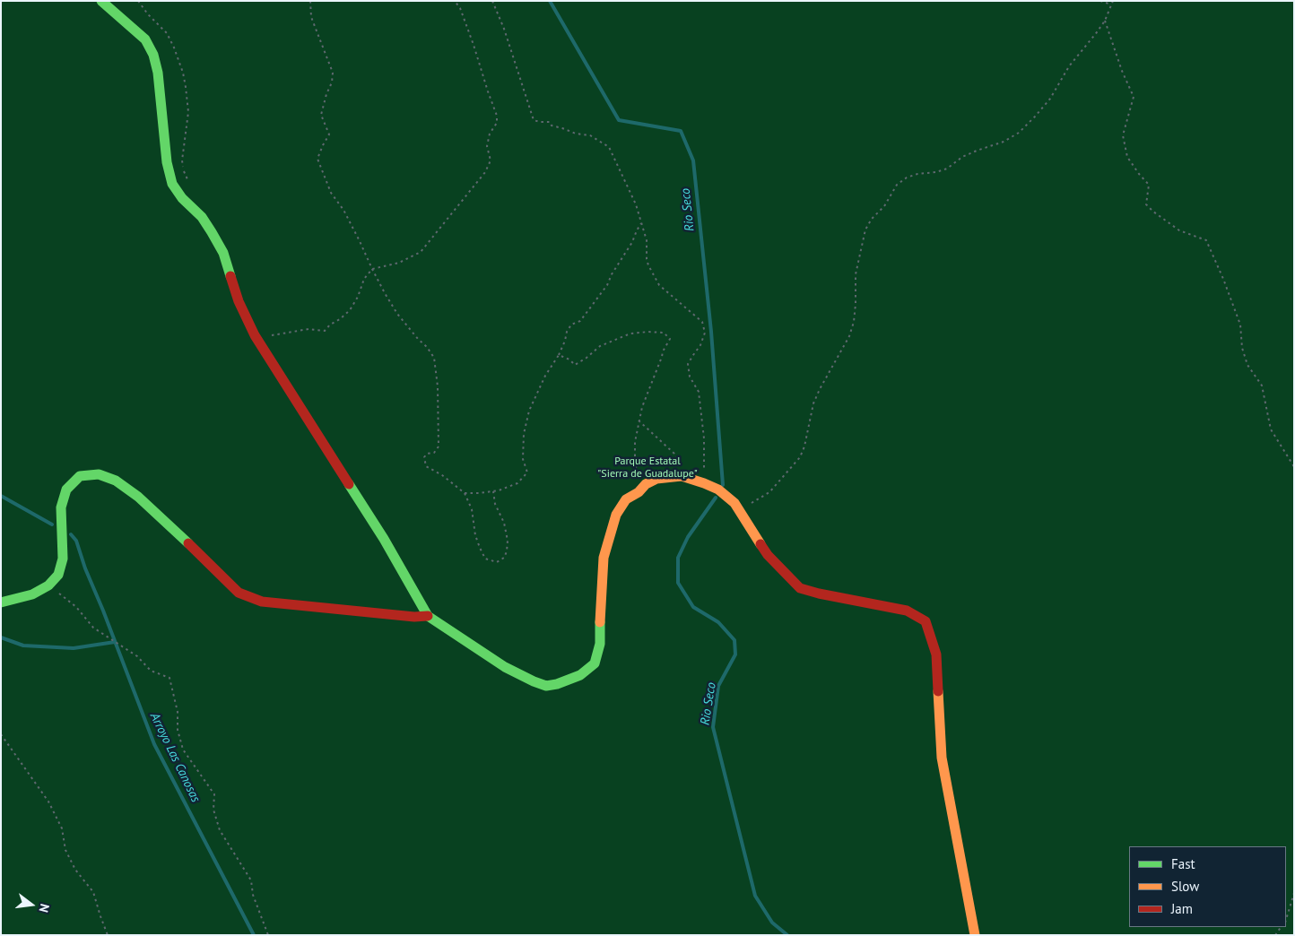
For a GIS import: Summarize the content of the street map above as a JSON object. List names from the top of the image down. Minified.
{"water":["Rio Seco","Arroyo Las Canosas"],"parks":["Parque Estatal \"Sierra de Guadalupe\""],"legend":["Fast","Slow","Jam"],"north":"right"}
